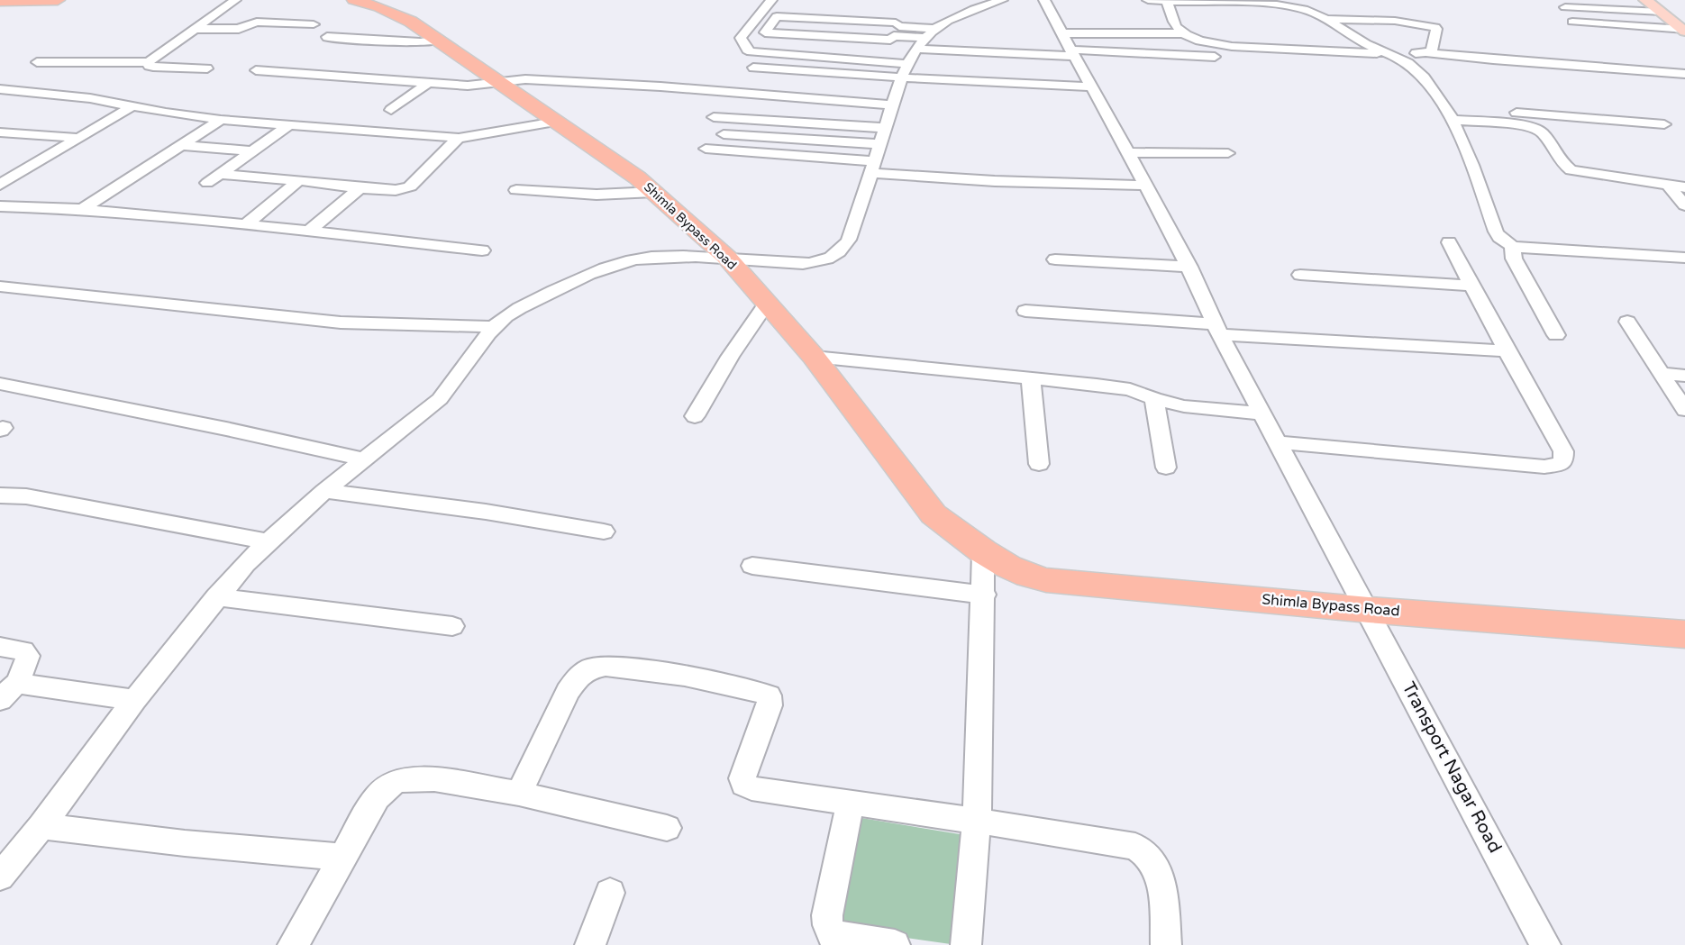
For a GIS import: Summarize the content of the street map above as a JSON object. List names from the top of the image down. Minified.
{"streets":{"highway":["Shimla Bypass Road"],"street":["Transport Nagar Road"]},"crossings":[["Shimla Bypass Road","Transport Nagar Road"]]}
